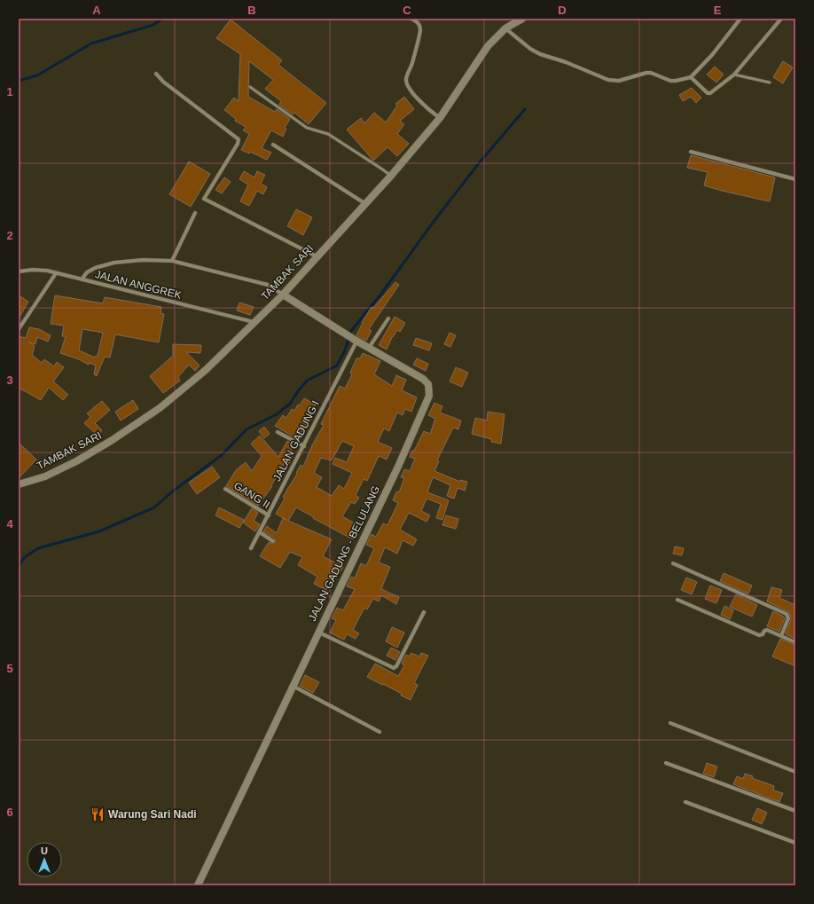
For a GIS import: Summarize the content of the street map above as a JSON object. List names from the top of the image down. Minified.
{"streets":{"street":["TAMBAK SARI","JALAN ANGGREK","JALAN GADUNG I","GANG II","JALAN GADUNG - BELULANG"]},"crossings":[["TAMBAK SARI","JALAN ANGGREK"],["TAMBAK SARI","JALAN GADUNG - BELULANG"],["JALAN GADUNG I","GANG II"],["JALAN GADUNG I","JALAN GADUNG - BELULANG"]],"places":{"restaurant":["Warung Sari Nadi"]},"north":"top","grid":{"columns":["A","B","C","D","E"],"rows":["1","2","3","4","5","6"]}}
